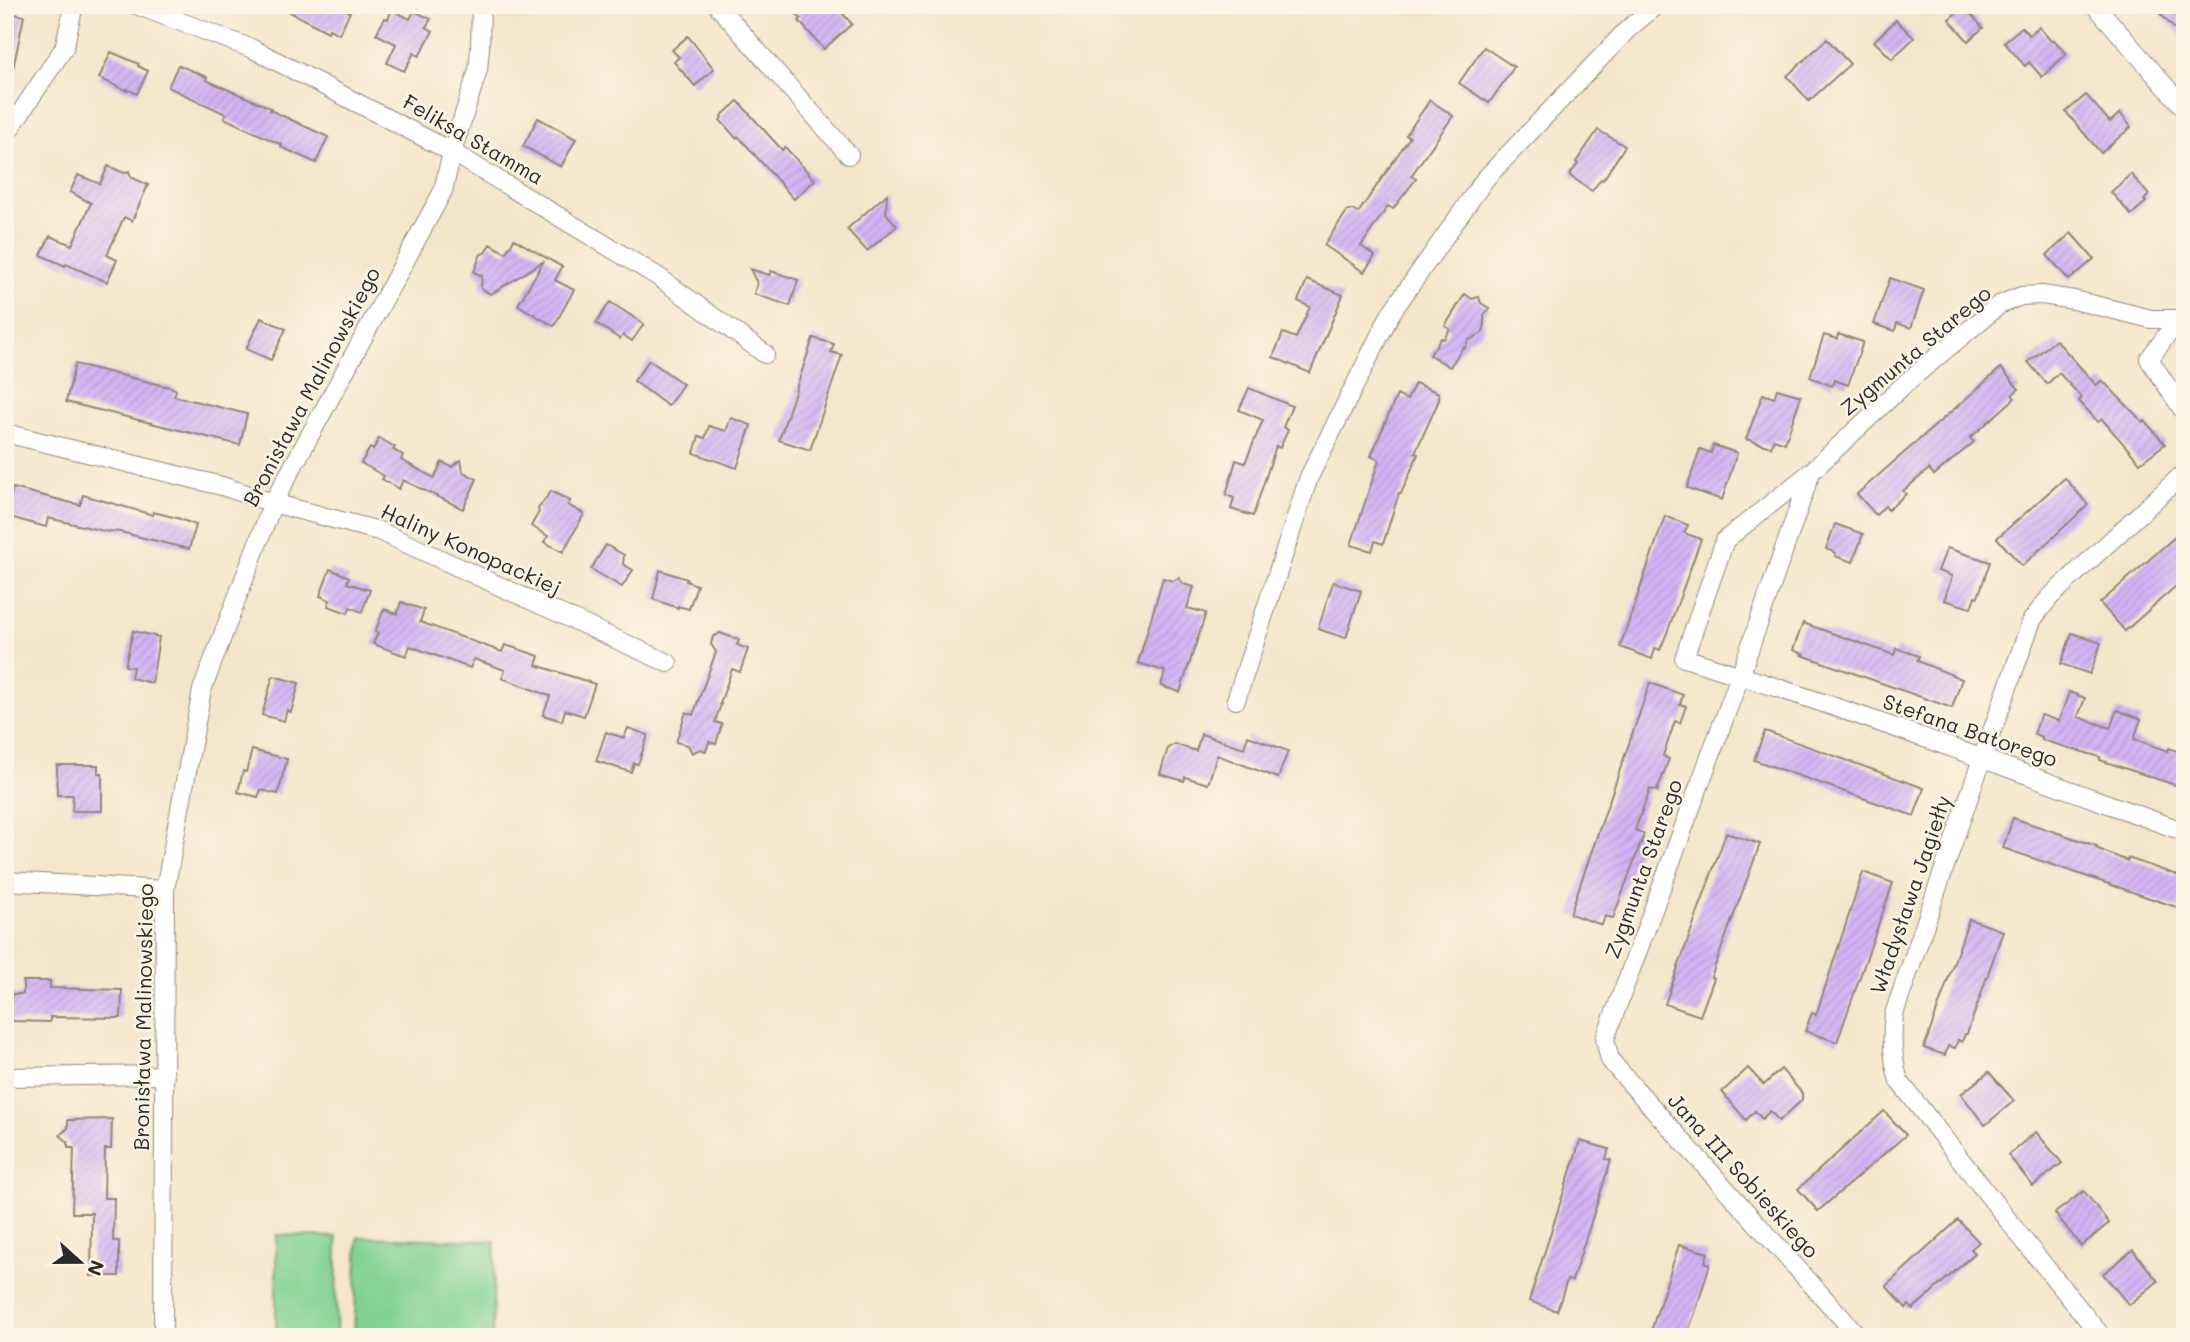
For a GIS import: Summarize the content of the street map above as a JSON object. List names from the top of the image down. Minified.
{"streets":{"street":["Feliksa Stamma","Zygmunta Starego","Bronisława Malinowskiego","Haliny Konopackiej","Stefana Batorego","Władysława Jagiełły","Jana III Sobieskiego"]},"crossings":[["Feliksa Stamma","Bronisława Malinowskiego"],["Zygmunta Starego","Stefana Batorego"],["Zygmunta Starego","Jana III Sobieskiego"],["Bronisława Malinowskiego","Haliny Konopackiej"],["Stefana Batorego","Władysława Jagiełły"]],"north":"right"}
